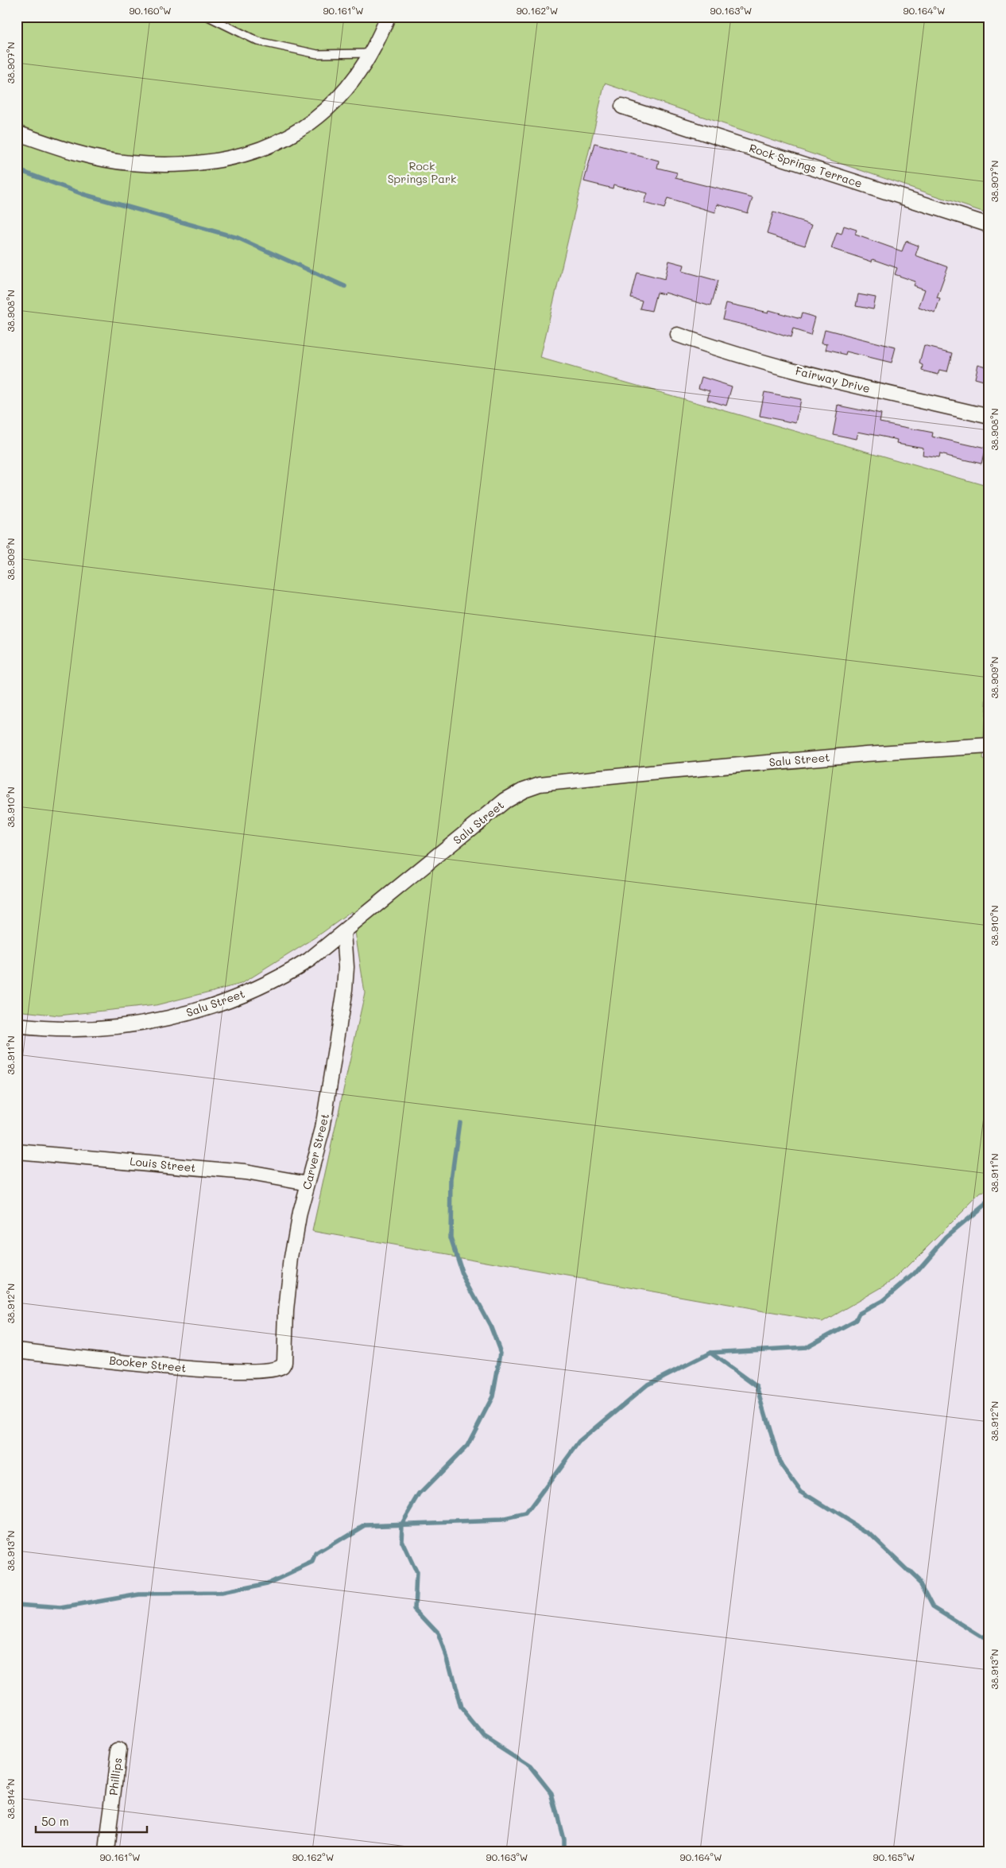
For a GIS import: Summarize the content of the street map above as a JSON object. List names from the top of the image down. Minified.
{"streets":{"street":["Rock Springs Terrace","Fairway Drive","Salu Street","Carver Street","Louis Street","Booker Street","Phillips"]},"crossings":[["Salu Street","Carver Street"],["Carver Street","Louis Street"],["Carver Street","Booker Street"]],"parks":["Rock Springs Park"],"scale_bar":"50 m","coordinates":["90.160°W","90.161°W","90.162°W","90.163°W","90.164°W","38.907°N","38.908°N","38.909°N","38.910°N","38.911°N","38.912°N","38.913°N","38.914°N","90.165°W"]}
